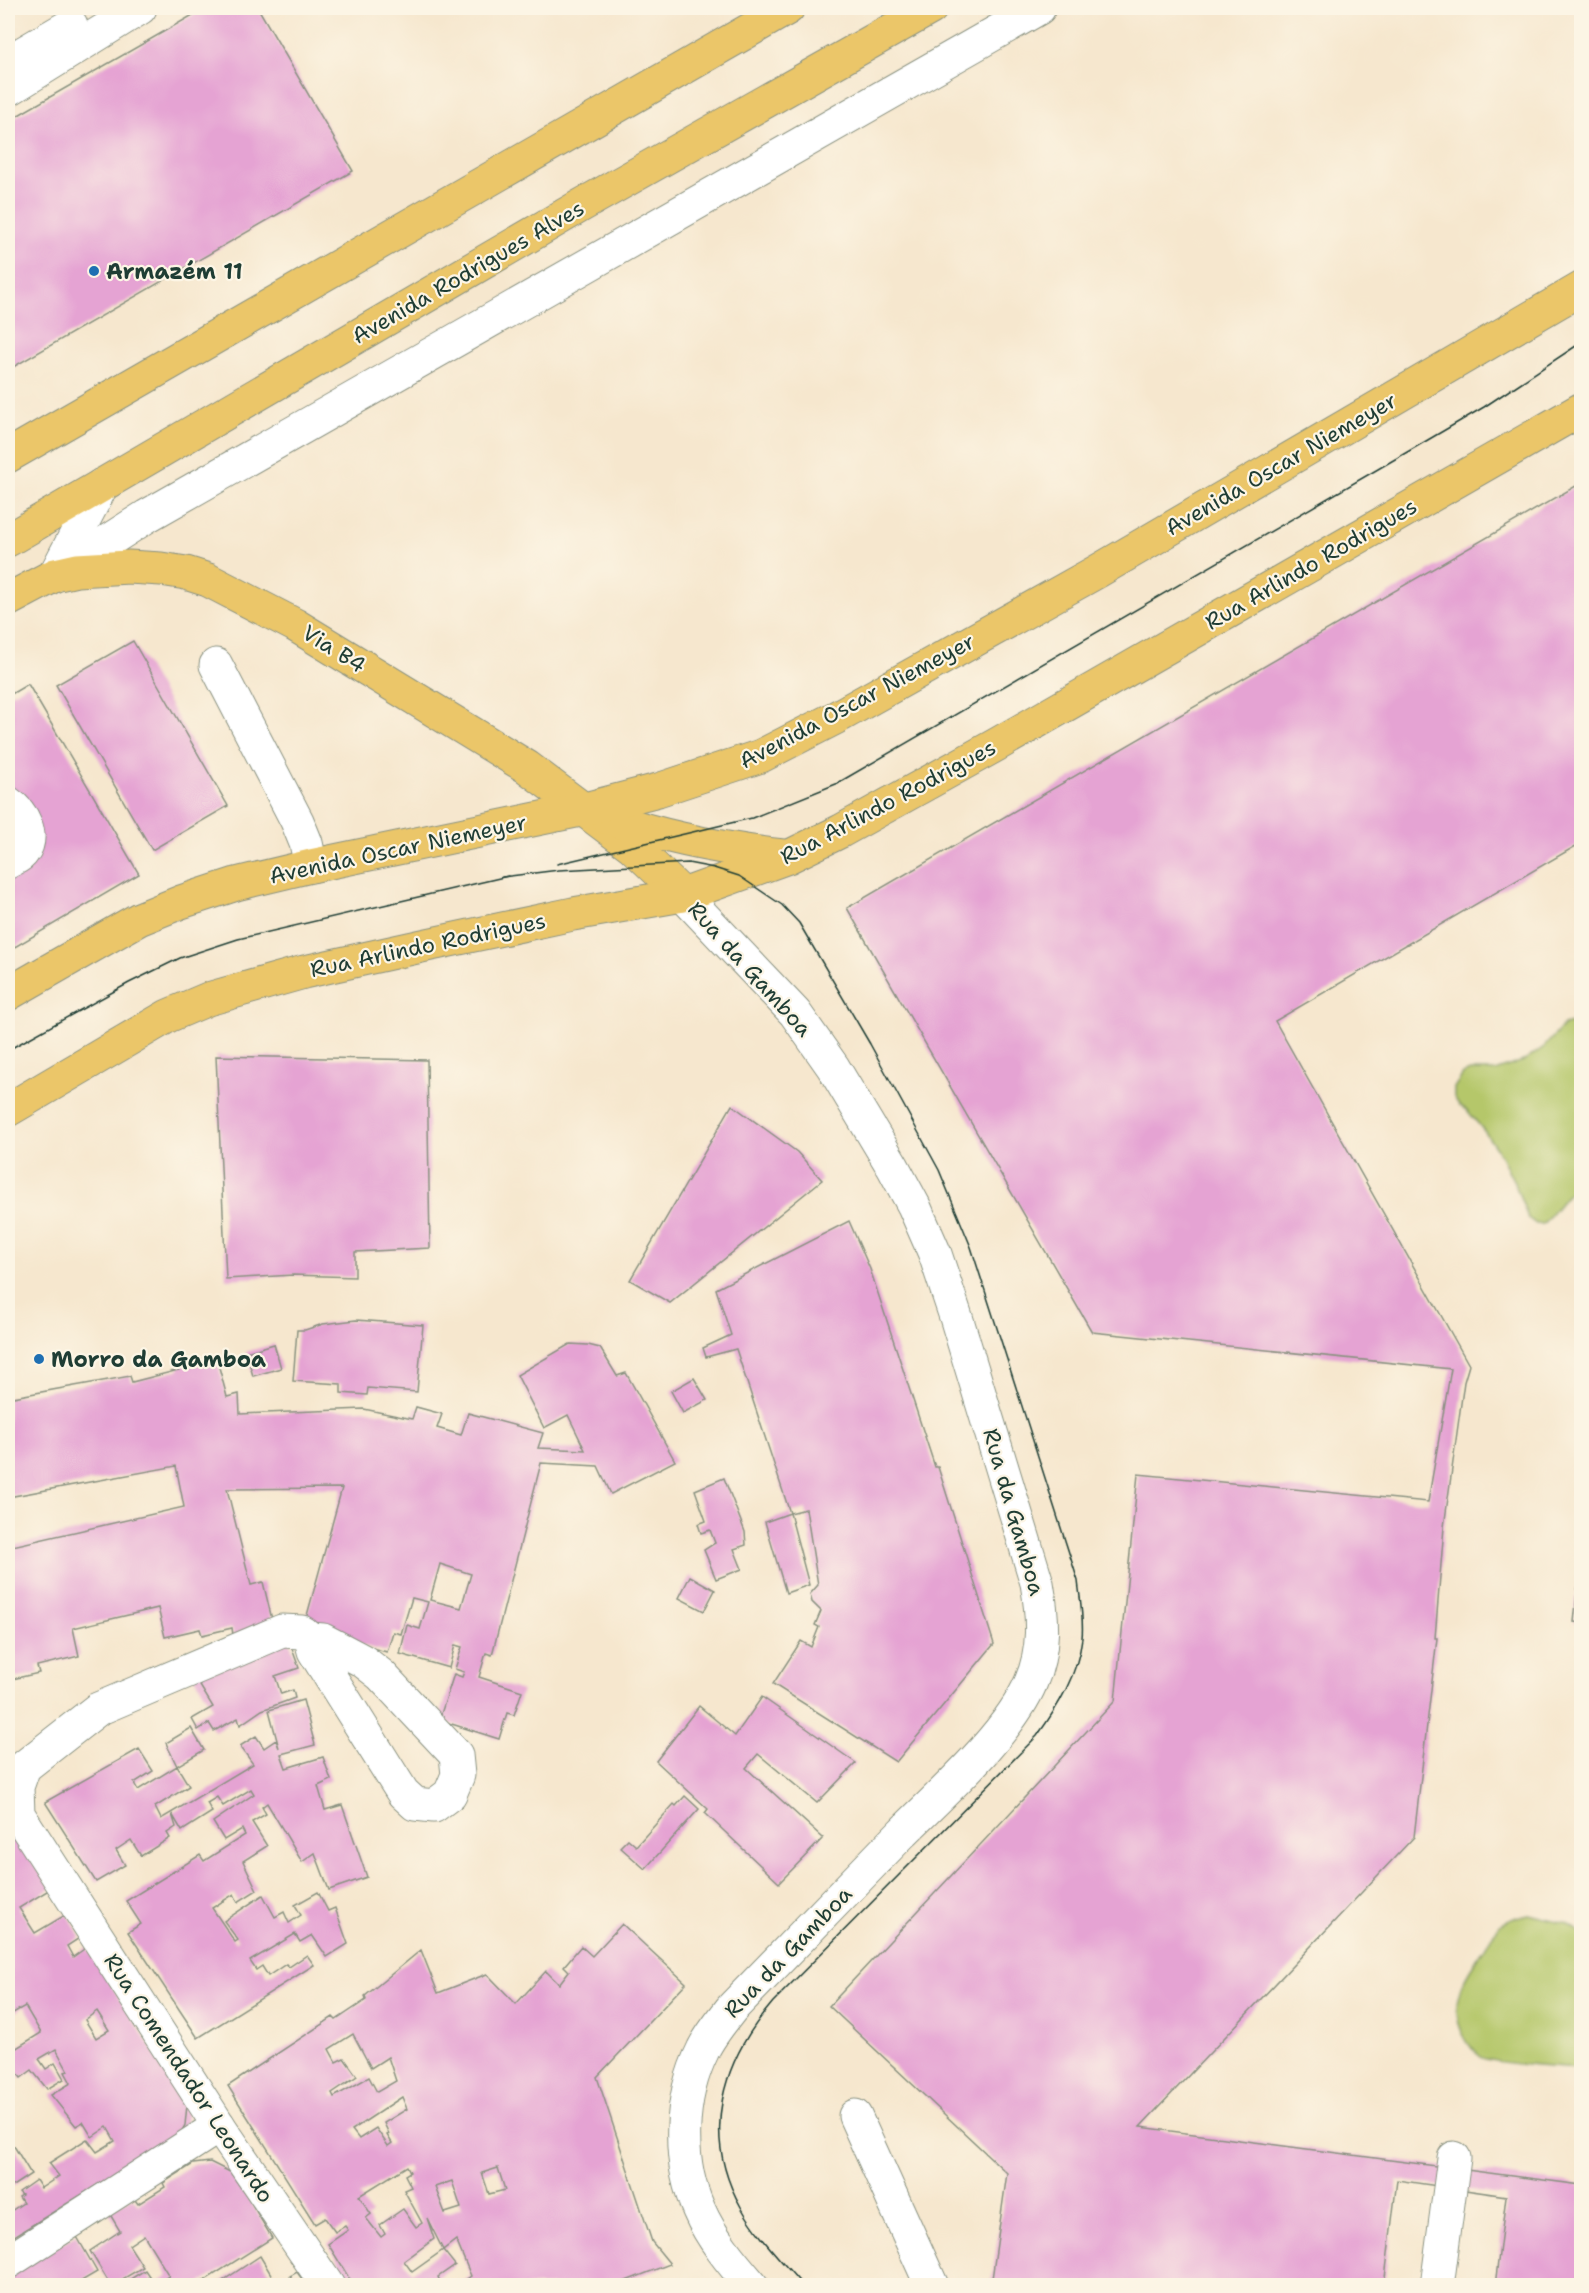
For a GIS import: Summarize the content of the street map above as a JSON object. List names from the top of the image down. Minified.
{"streets":{"main road":["Avenida Rodrigues Alves","Avenida Oscar Niemeyer","Rua Arlindo Rodrigues","Via B4"],"street":["Rua da Gamboa","Rua Comendador Leonardo"]},"crossings":[["Avenida Oscar Niemeyer","Via B4"],["Rua Arlindo Rodrigues","Via B4"],["Rua Arlindo Rodrigues","Rua da Gamboa"],["Via B4","Rua da Gamboa"]],"places":["Armazém 11","Morro da Gamboa"]}
